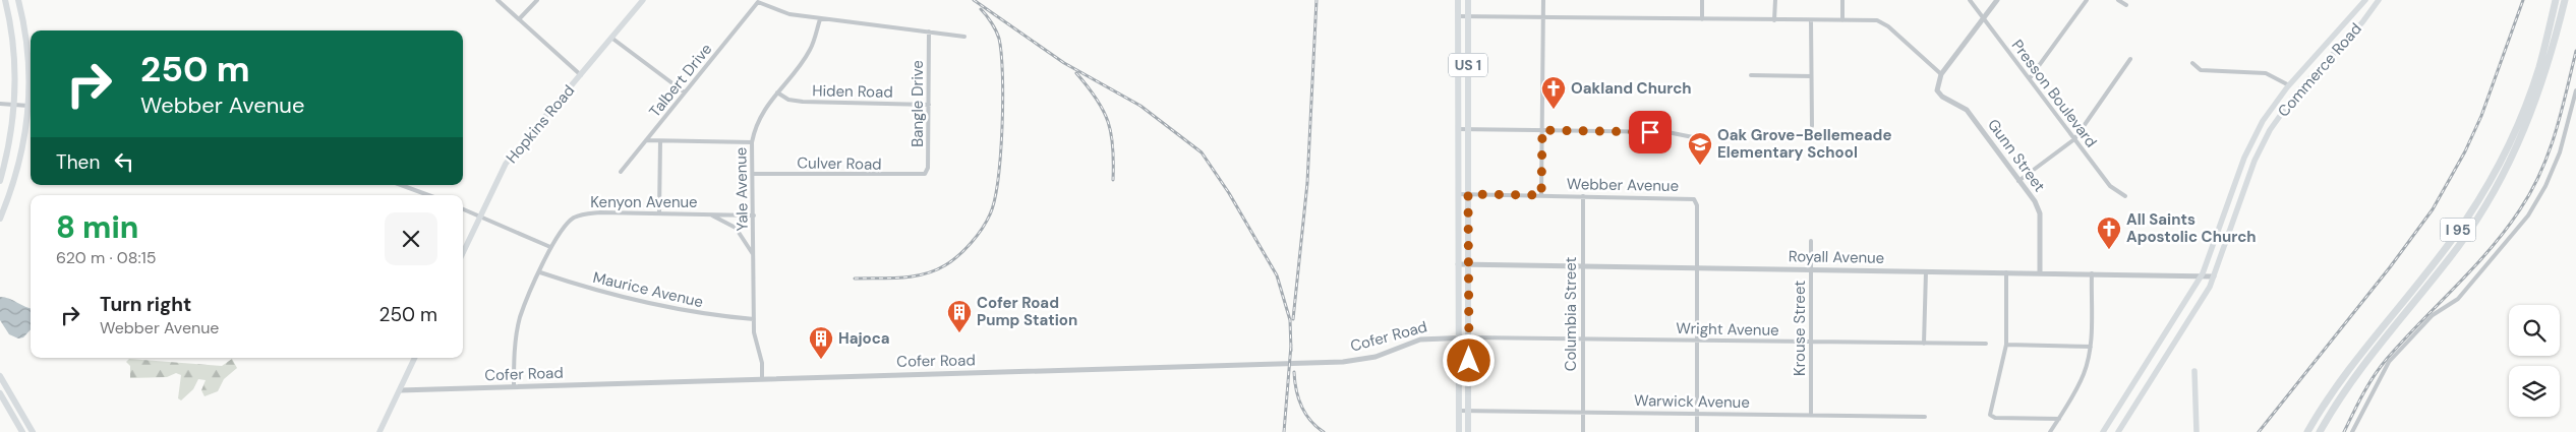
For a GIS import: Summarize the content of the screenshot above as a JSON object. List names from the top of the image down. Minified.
{"streets":{"highway":["I 95"],"main road":["US 1","Commerce Road","Hopkins Road"],"street":["Talbert Drive","Hiden Road","Presson Boulevard","Bangle Drive","Gunn Street","Culver Road","Webber Avenue","Yale Avenue","Kenyon Avenue","Royall Avenue","Maurice Avenue","Columbia Street","Krouse Street","Wright Avenue","Cofer Road","Warwick Avenue"]},"crossings":[["US 1","Webber Avenue"],["US 1","Royall Avenue"],["US 1","Wright Avenue"],["US 1","Cofer Road"],["US 1","Warwick Avenue"],["Commerce Road","Royall Avenue"],["Talbert Drive","Yale Avenue"],["Hiden Road","Bangle Drive"],["Hiden Road","Yale Avenue"],["Bangle Drive","Culver Road"],["Gunn Street","Royall Avenue"],["Culver Road","Yale Avenue"],["Webber Avenue","Royall Avenue"],["Webber Avenue","Columbia Street"],["Yale Avenue","Kenyon Avenue"],["Yale Avenue","Maurice Avenue"],["Yale Avenue","Cofer Road"],["Kenyon Avenue","Maurice Avenue"],["Kenyon Avenue","Cofer Road"],["Royall Avenue","Columbia Street"],["Royall Avenue","Krouse Street"],["Columbia Street","Wright Avenue"],["Columbia Street","Warwick Avenue"],["Krouse Street","Wright Avenue"],["Krouse Street","Warwick Avenue"],["Wright Avenue","Cofer Road"]],"places":{"church":["Oakland Church","All Saints Apostolic Church"],"school or university":["Oak Grove-Bellemeade Elementary School"],"building":["Cofer Road Pump Station","Hajoca"]},"page":{"turn":["250 m","Webber Avenue"],"then":"Then","heading":["8 min","620 m · 08:15"],"list":[{"name":"Turn right","note":"Webber Avenue","value":"250 m"}]}}
